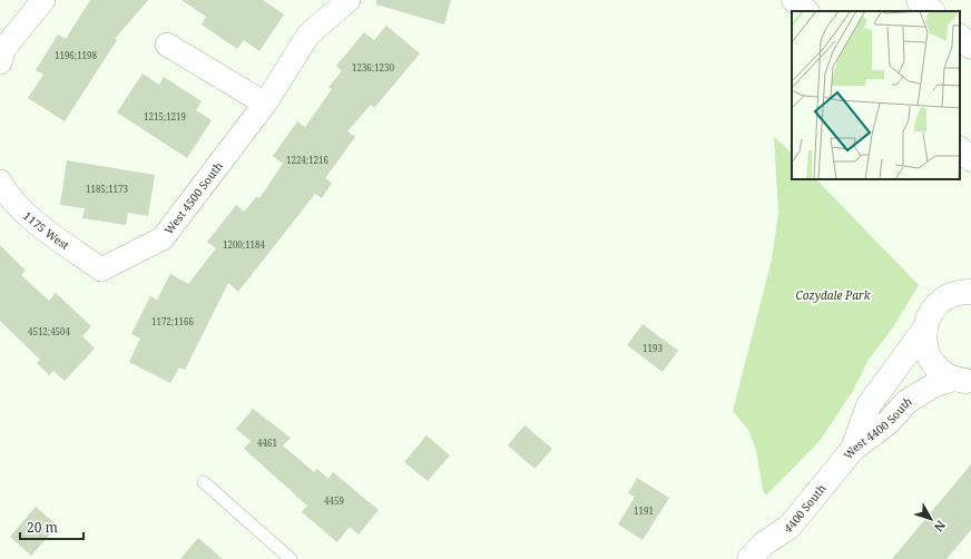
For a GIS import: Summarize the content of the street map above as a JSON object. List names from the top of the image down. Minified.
{"streets":{"main road":["West 4400 South","4400 South"],"street":["West 4500 South","1175 West"]},"crossings":[["West 4500 South","1175 West"],["West 4400 South","4400 South"]],"parks":["Cozydale Park"],"house_numbers":["1196;1198","1236;1230","1215;1219","1224;1216","1185;1173","1200;1184","1172;1166","4512;4504","1193","4461","4459","1191"],"scale_bar":"20 m","north":"bottom right"}
